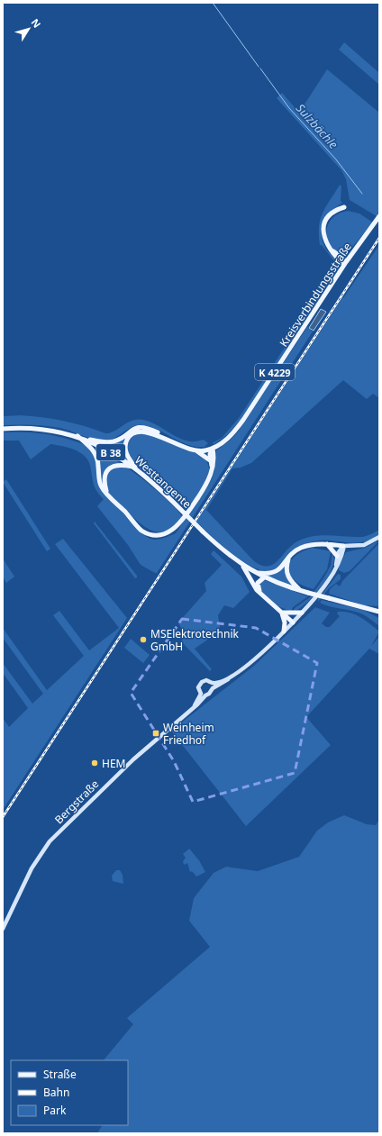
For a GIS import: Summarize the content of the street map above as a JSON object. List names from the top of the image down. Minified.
{"streets":{"main road":["Kreisverbindungsstraße","K 4229","B 38","Westtangente","Bergstraße"]},"crossings":[["Kreisverbindungsstraße","K 4229"],["K 4229","Westtangente"],["B 38","Westtangente"]],"water":["Sulzbächle"],"places":{"other":["MSElektrotechnik GmbH","HEM"],"transit":["Weinheim Friedhof"]},"legend":["Straße","Bahn","Park"],"north":"top right"}
